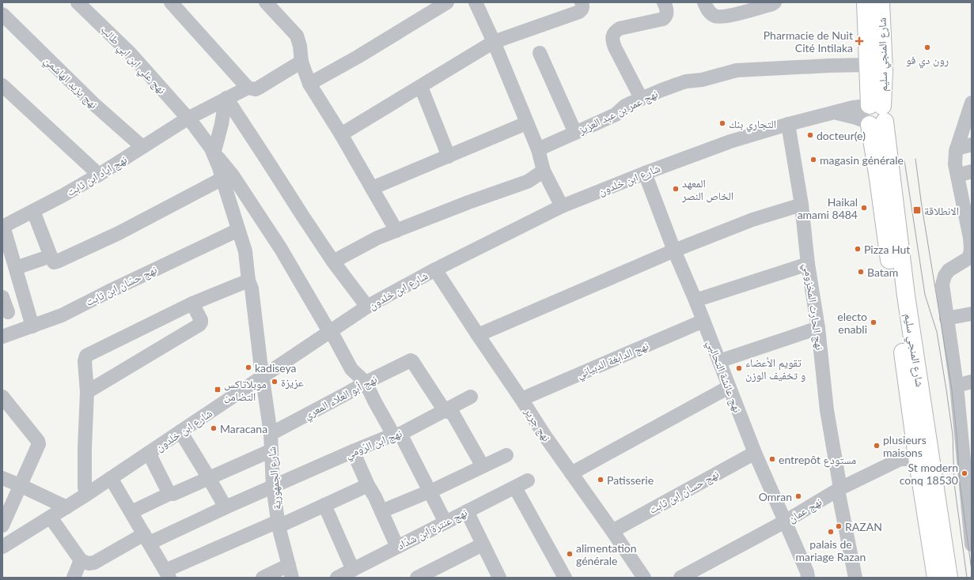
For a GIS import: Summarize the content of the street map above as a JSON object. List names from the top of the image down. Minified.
{"streets":{"main road":["شارع المنجي سليم"],"street":["نهج علي ابن ابي طالب","نهج يزيد الهاشميّ","نهج عمر بن عبد العزيز","نهج اياد ابن ثابت","شارع ابن خلدون","نهج حسّان ابن ثابت","نهج الحارث المخزومي","نهج الدابغة الدبياني","نهج عائشة التحالبي","نهج أبو العلاء المعري","نهج جرير","نهج ابن الرّومي","شارع الجمهورية","نهج حسان ابن ثابت","نهج عمان","نهج عنترة ابن شدّاد"]},"crossings":[["شارع المنجي سليم","نهج عمر بن عبد العزيز"],["شارع المنجي سليم","شارع ابن خلدون"],["شارع المنجي سليم","نهج عمان"],["نهج علي ابن ابي طالب","نهج اياد ابن ثابت"],["نهج علي ابن ابي طالب","شارع الجمهورية"],["نهج يزيد الهاشميّ","نهج اياد ابن ثابت"],["شارع ابن خلدون","نهج الحارث المخزومي"],["شارع ابن خلدون","نهج عائشة التحالبي"],["شارع ابن خلدون","نهج جرير"],["شارع ابن خلدون","شارع الجمهورية"],["نهج حسّان ابن ثابت","شارع الجمهورية"],["نهج الحارث المخزومي","نهج عمان"],["نهج الدابغة الدبياني","نهج عائشة التحالبي"],["نهج الدابغة الدبياني","نهج جرير"],["نهج عائشة التحالبي","نهج حسان ابن ثابت"],["نهج عائشة التحالبي","نهج عمان"],["نهج أبو العلاء المعري","نهج ابن الرّومي"],["نهج أبو العلاء المعري","شارع الجمهورية"],["نهج جرير","نهج حسان ابن ثابت"],["نهج ابن الرّومي","شارع الجمهورية"]],"places":{"health":["Pharmacie de Nuit Cité Intilaka"],"other":["رون دي فو","التجاري بنك","docteur(e)","magasin générale","المعهد الخاص النصر","Haikal amami 8484","Pizza Hut","Batam","electo enabli","kadiseya","تقويم الأعضاء و تخفيف الوزن","عزيزة","Maracana","plusieurs maisons","entrepôt مستودع","St modern conq 18530","Patisserie","Omran","RAZAN","palais de mariage Razan","alimentation générale"],"transit":["الانطلاقة","موبلاتاكس التضامن"]}}
